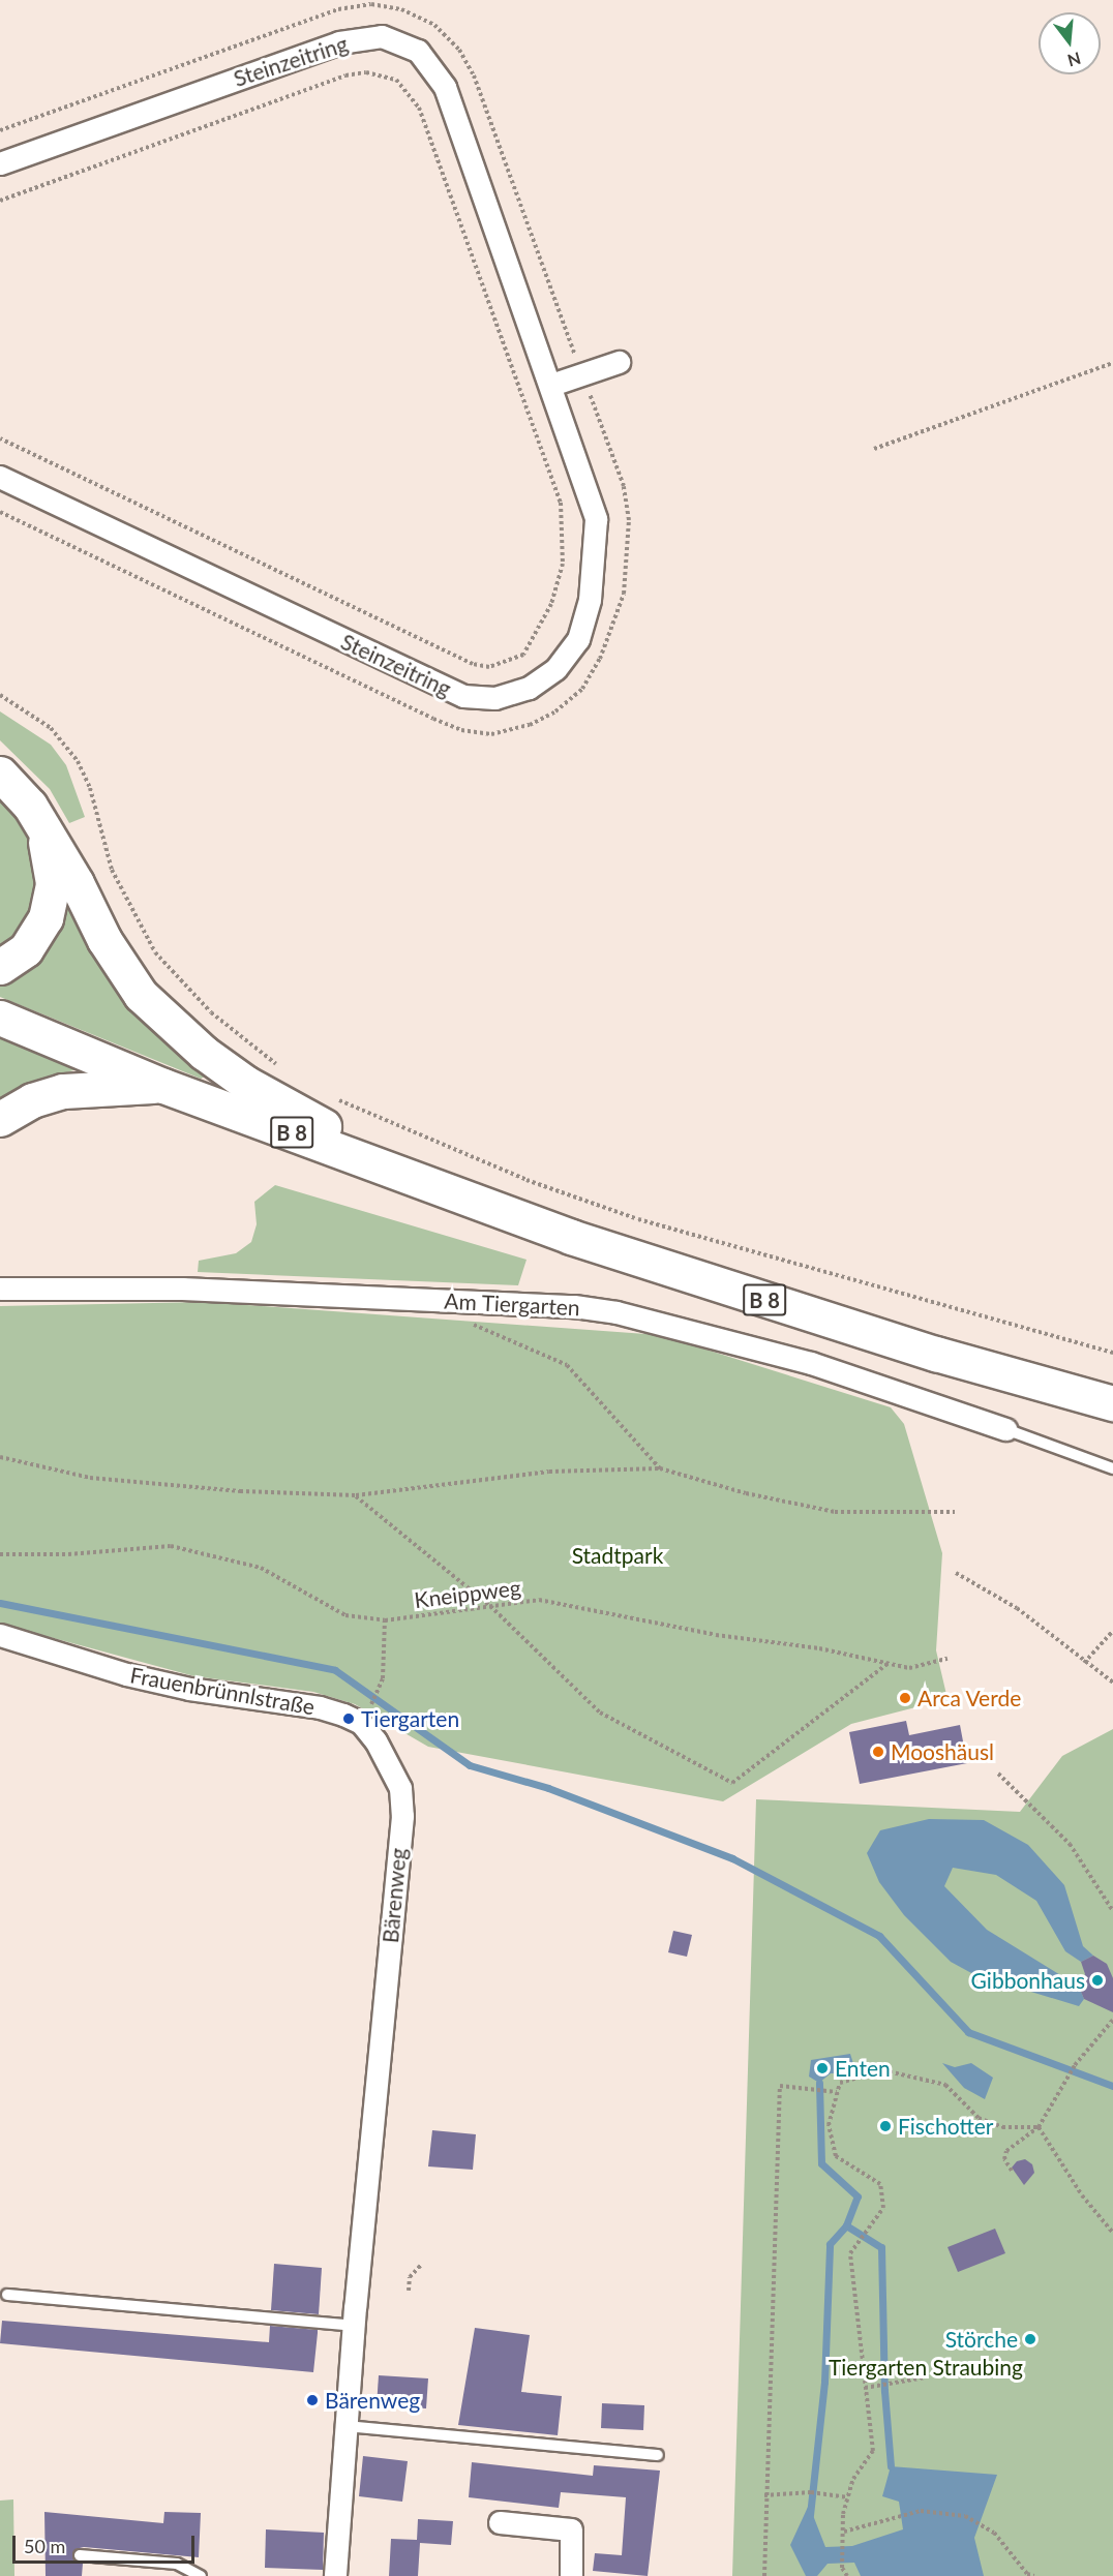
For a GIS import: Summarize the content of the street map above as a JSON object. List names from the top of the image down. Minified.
{"streets":{"main road":["B 8"],"street":["Steinzeitring","Am Tiergarten","Frauenbrünnlstraße","Bärenweg"],"path":["Kneippweg"]},"crossings":[["Frauenbrünnlstraße","Bärenweg"]],"parks":["Stadtpark","Tiergarten Straubing"],"places":["Arca Verde","Tiergarten","Mooshäusl","Gibbonhaus","Enten","Fischotter","Störche","Bärenweg"],"scale_bar":"50 m","north":"bottom"}
